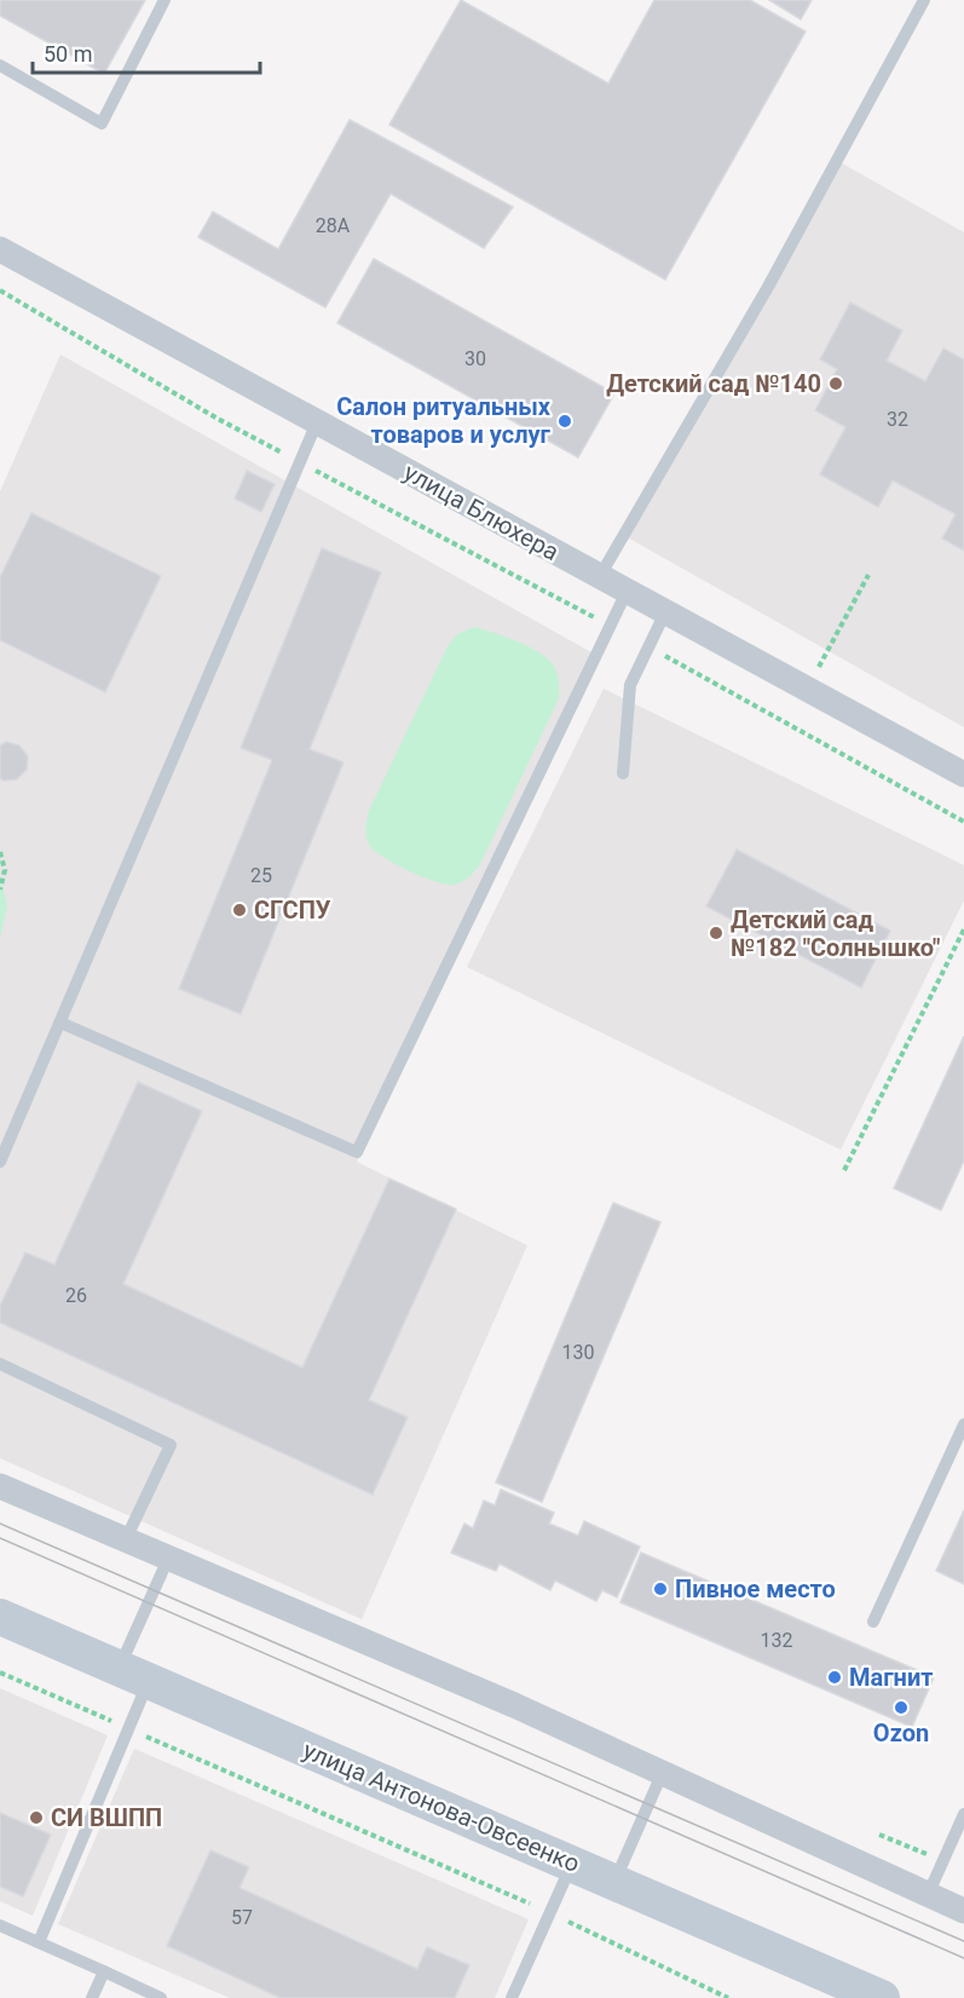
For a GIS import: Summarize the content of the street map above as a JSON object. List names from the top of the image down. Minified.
{"streets":{"main road":["улица Антонова-Овсеенко"],"street":["улица Блюхера"]},"places":["Детский сад №140","Салон ритуальных товаров и услуг","СГСПУ","Детский сад №182 \"Солнышко\"","Пивное место","Магнит","Ozon","СИ ВШПП"],"house_numbers":["28А","30","32","25","26","130","132","57"],"scale_bar":"50 m"}
